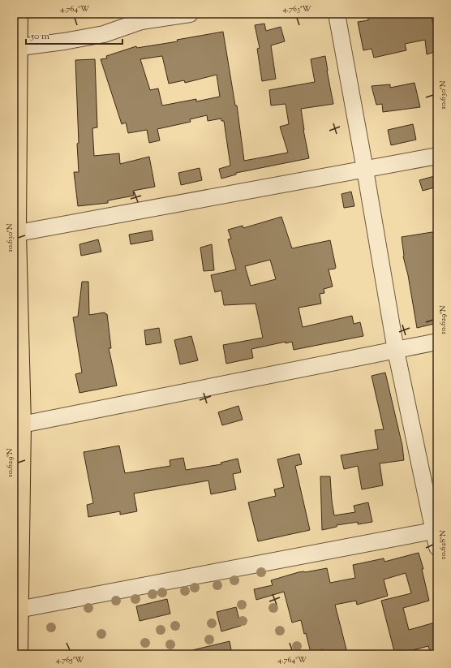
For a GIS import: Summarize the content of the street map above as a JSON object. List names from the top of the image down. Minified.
{"scale_bar":"50 m","coordinates":["4.764°W","4.763°W","10.630°N","10.629°N","10.628°N","4.765°W"]}
